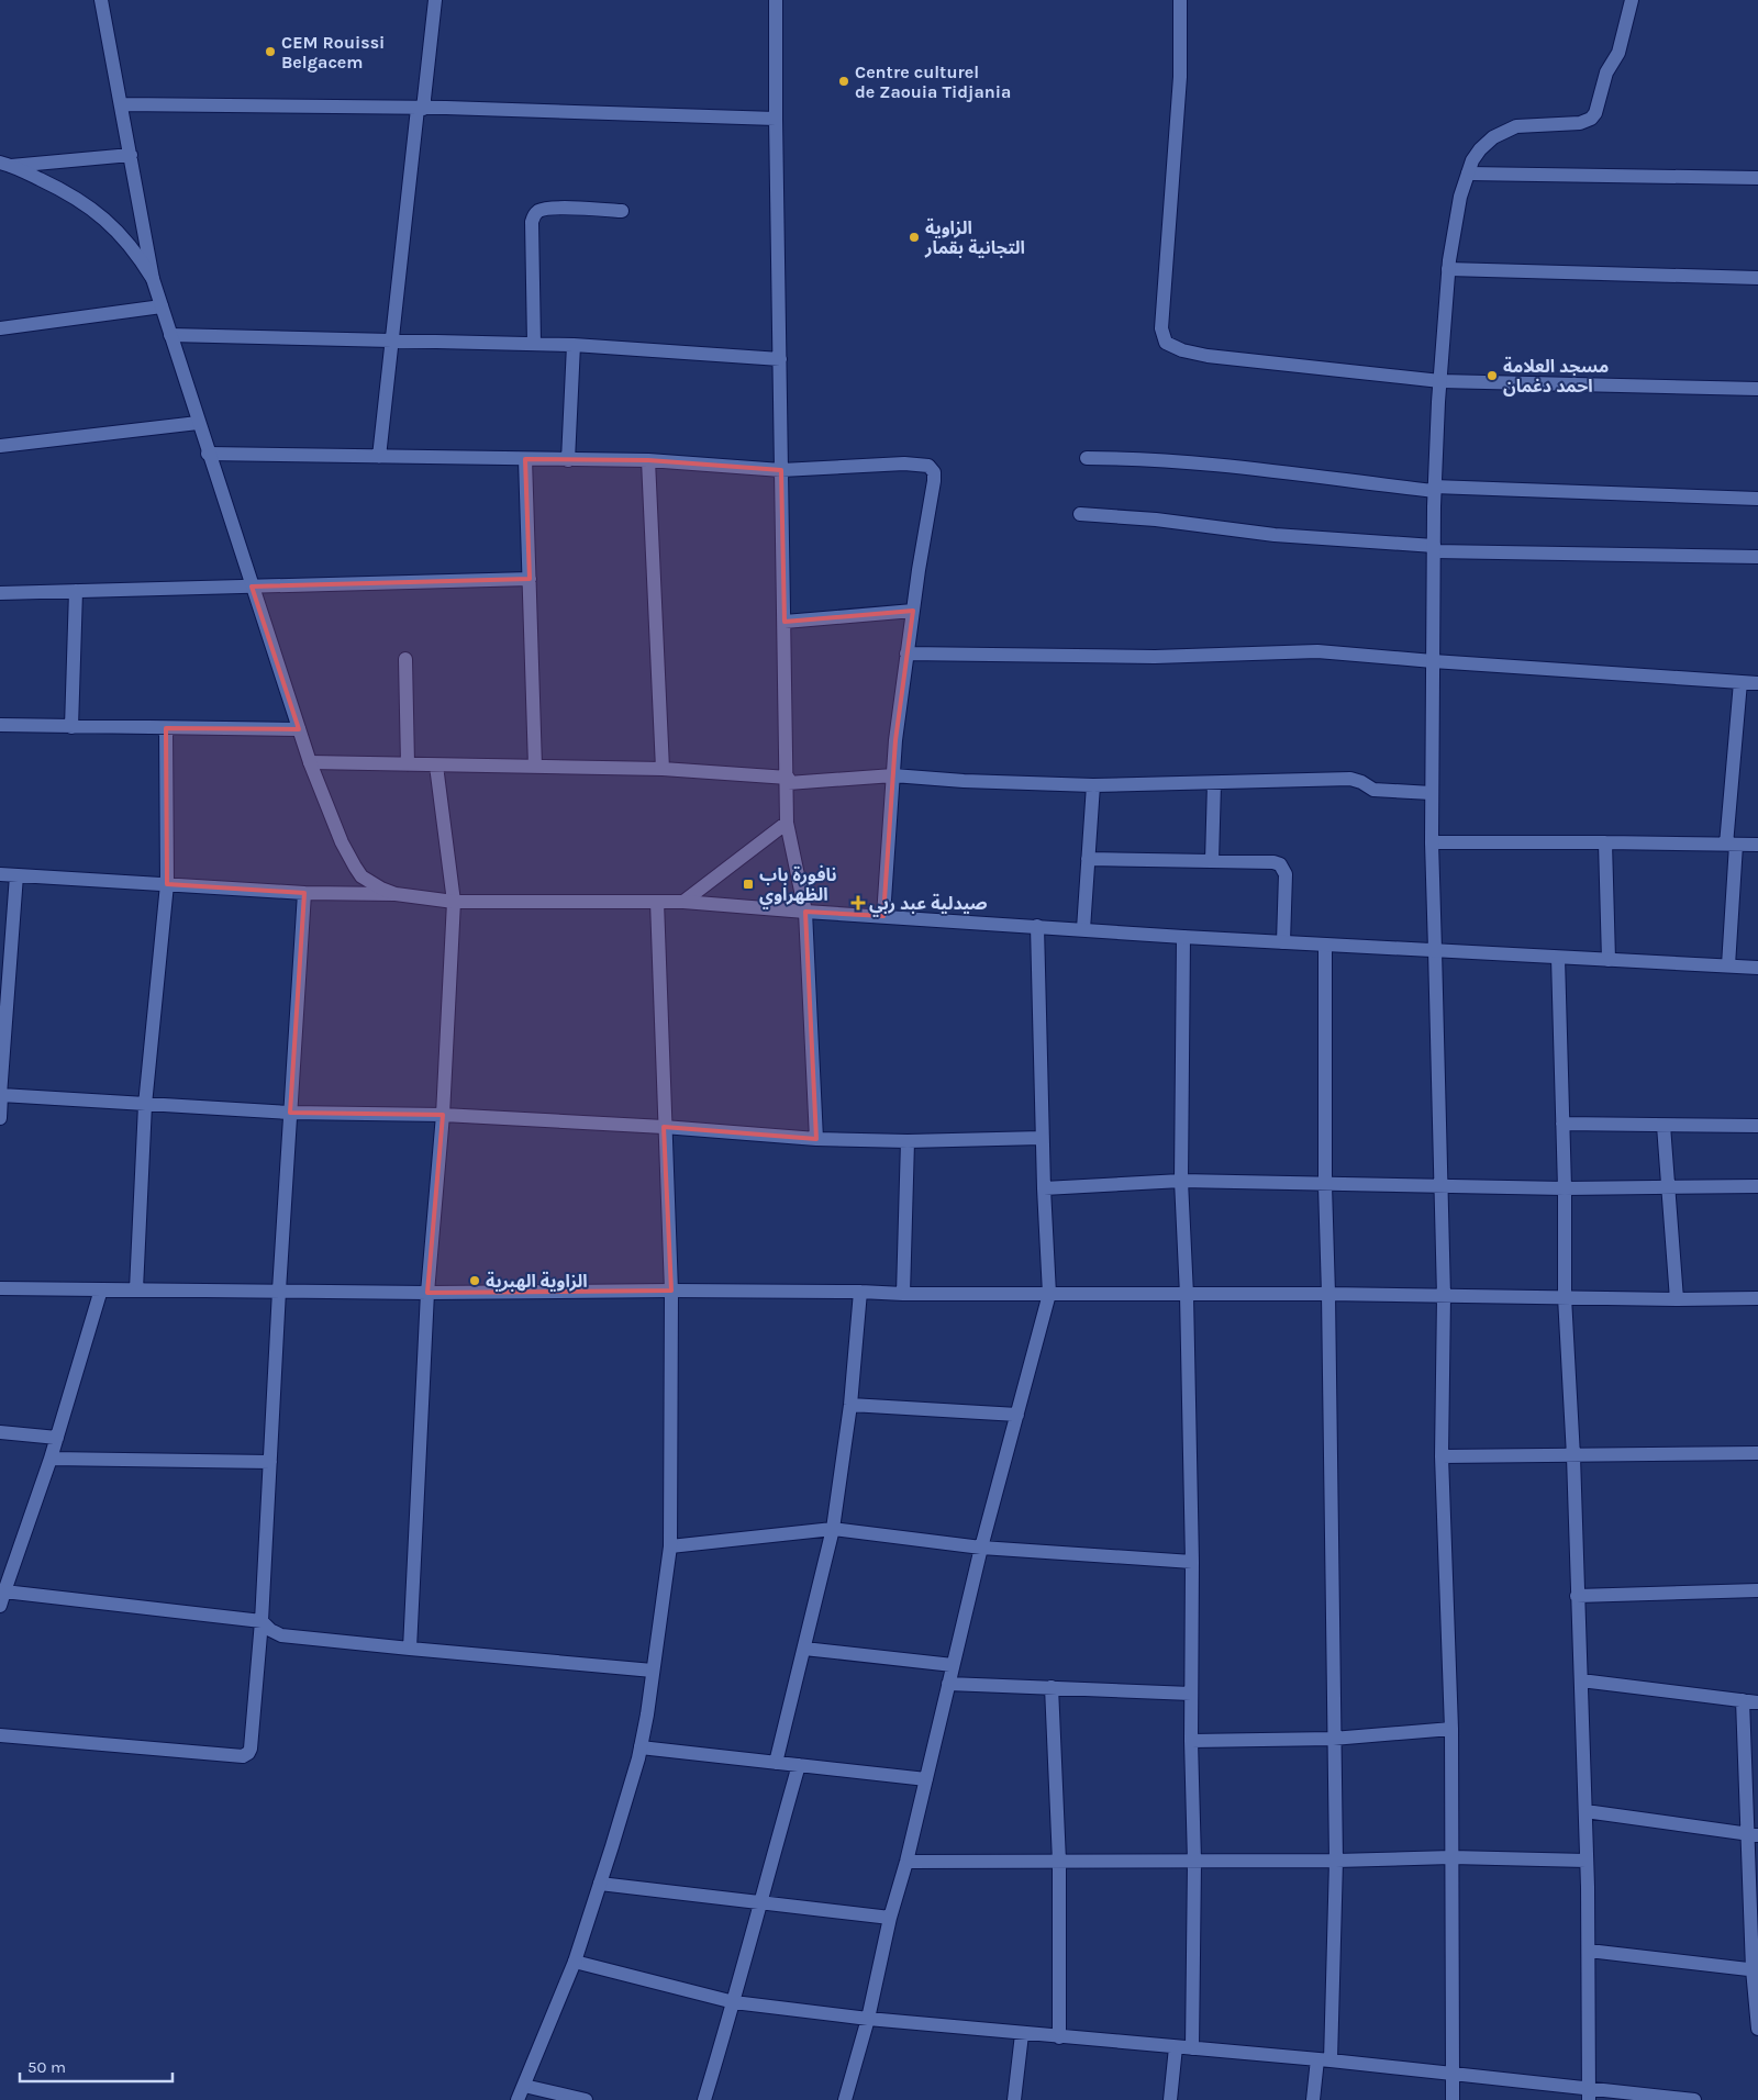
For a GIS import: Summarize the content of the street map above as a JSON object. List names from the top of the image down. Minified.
{"places":{"other":["CEM Rouissi Belgacem","Centre culturel de Zaouia Tidjania","الزاوية التجانية بقمار","مسجد العلامة احمد دغمان","الزاوية الهبرية"],"transit":["نافورة باب الظهراوي"],"health":["صيدلية عبد ربي"]},"scale_bar":"50 m"}
